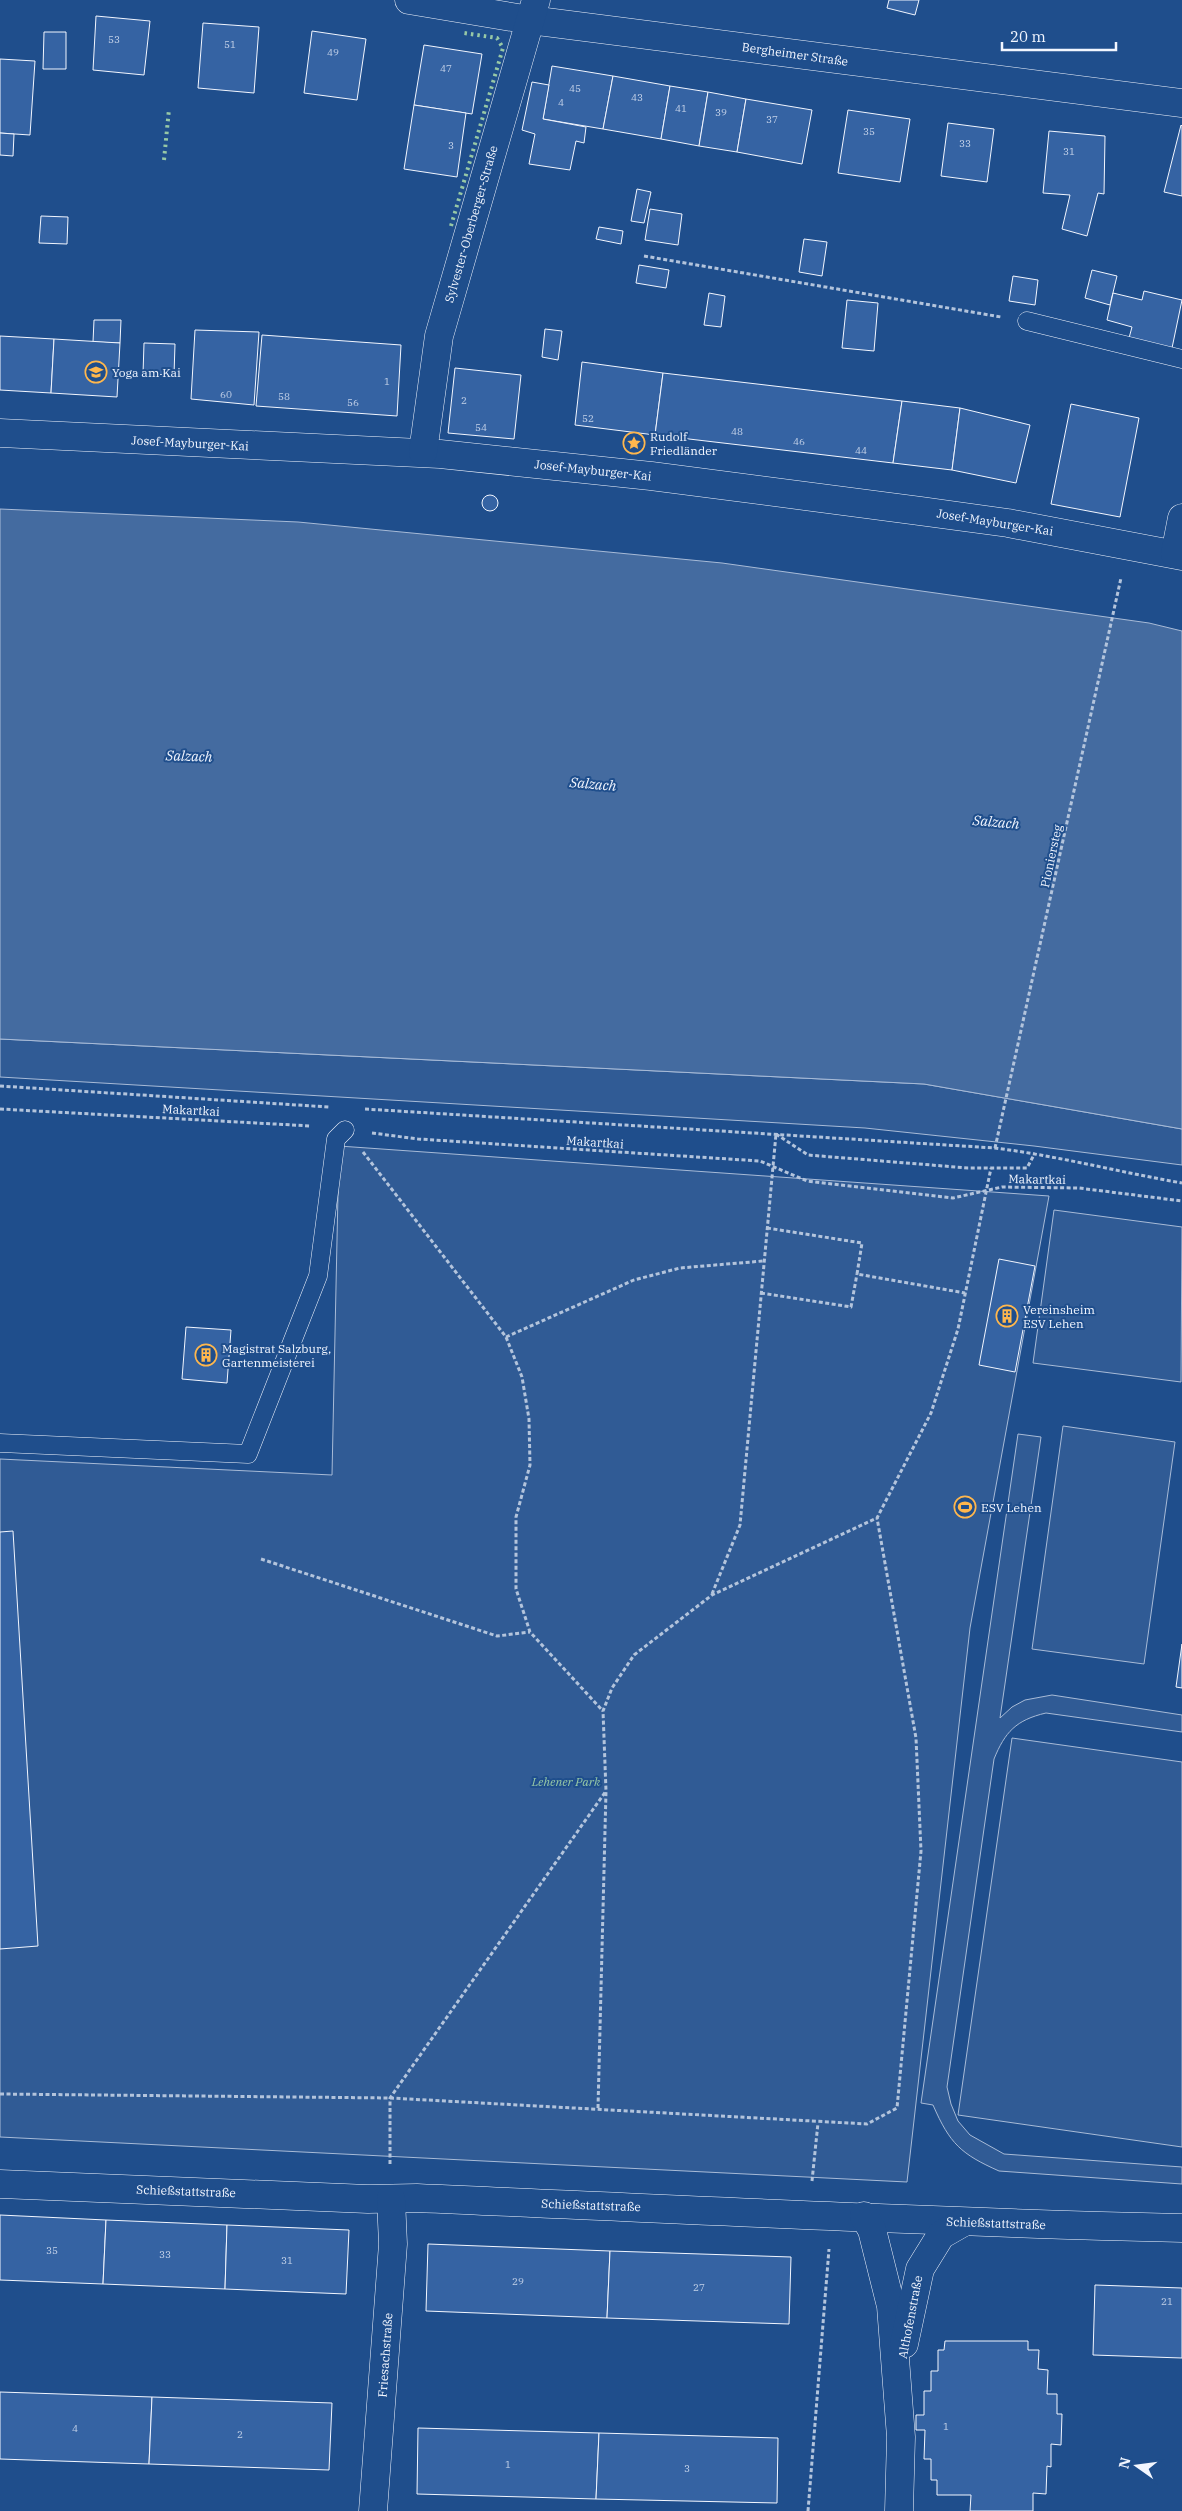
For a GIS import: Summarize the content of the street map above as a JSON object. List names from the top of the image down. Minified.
{"streets":{"street":["Bergheimer Straße","Sylvester-Oberberger-Straße","Josef-Mayburger-Kai","Schießstattstraße","Althofenstraße","Friesachstraße"],"path":["Pioniersteg","Makartkai"]},"crossings":[["Bergheimer Straße","Sylvester-Oberberger-Straße"],["Sylvester-Oberberger-Straße","Josef-Mayburger-Kai"],["Pioniersteg","Makartkai"],["Schießstattstraße","Althofenstraße"],["Schießstattstraße","Friesachstraße"]],"water":["Salzach"],"parks":["Lehener Park"],"places":{"school or university":["Yoga am Kai"],"place":["Rudolf Friedländer"],"building":["Vereinsheim ESV Lehen","Magistrat Salzburg, Gartenmeisterei"],"sports":["ESV Lehen"]},"house_numbers":["53","51","49","47","45","43","4","41","39","37","35","33","3","31","1","60","58","2","56","52","54","48","46","44","35","33","31","29","27","21","1","4","2","1","3"],"scale_bar":"20 m","north":"left"}
